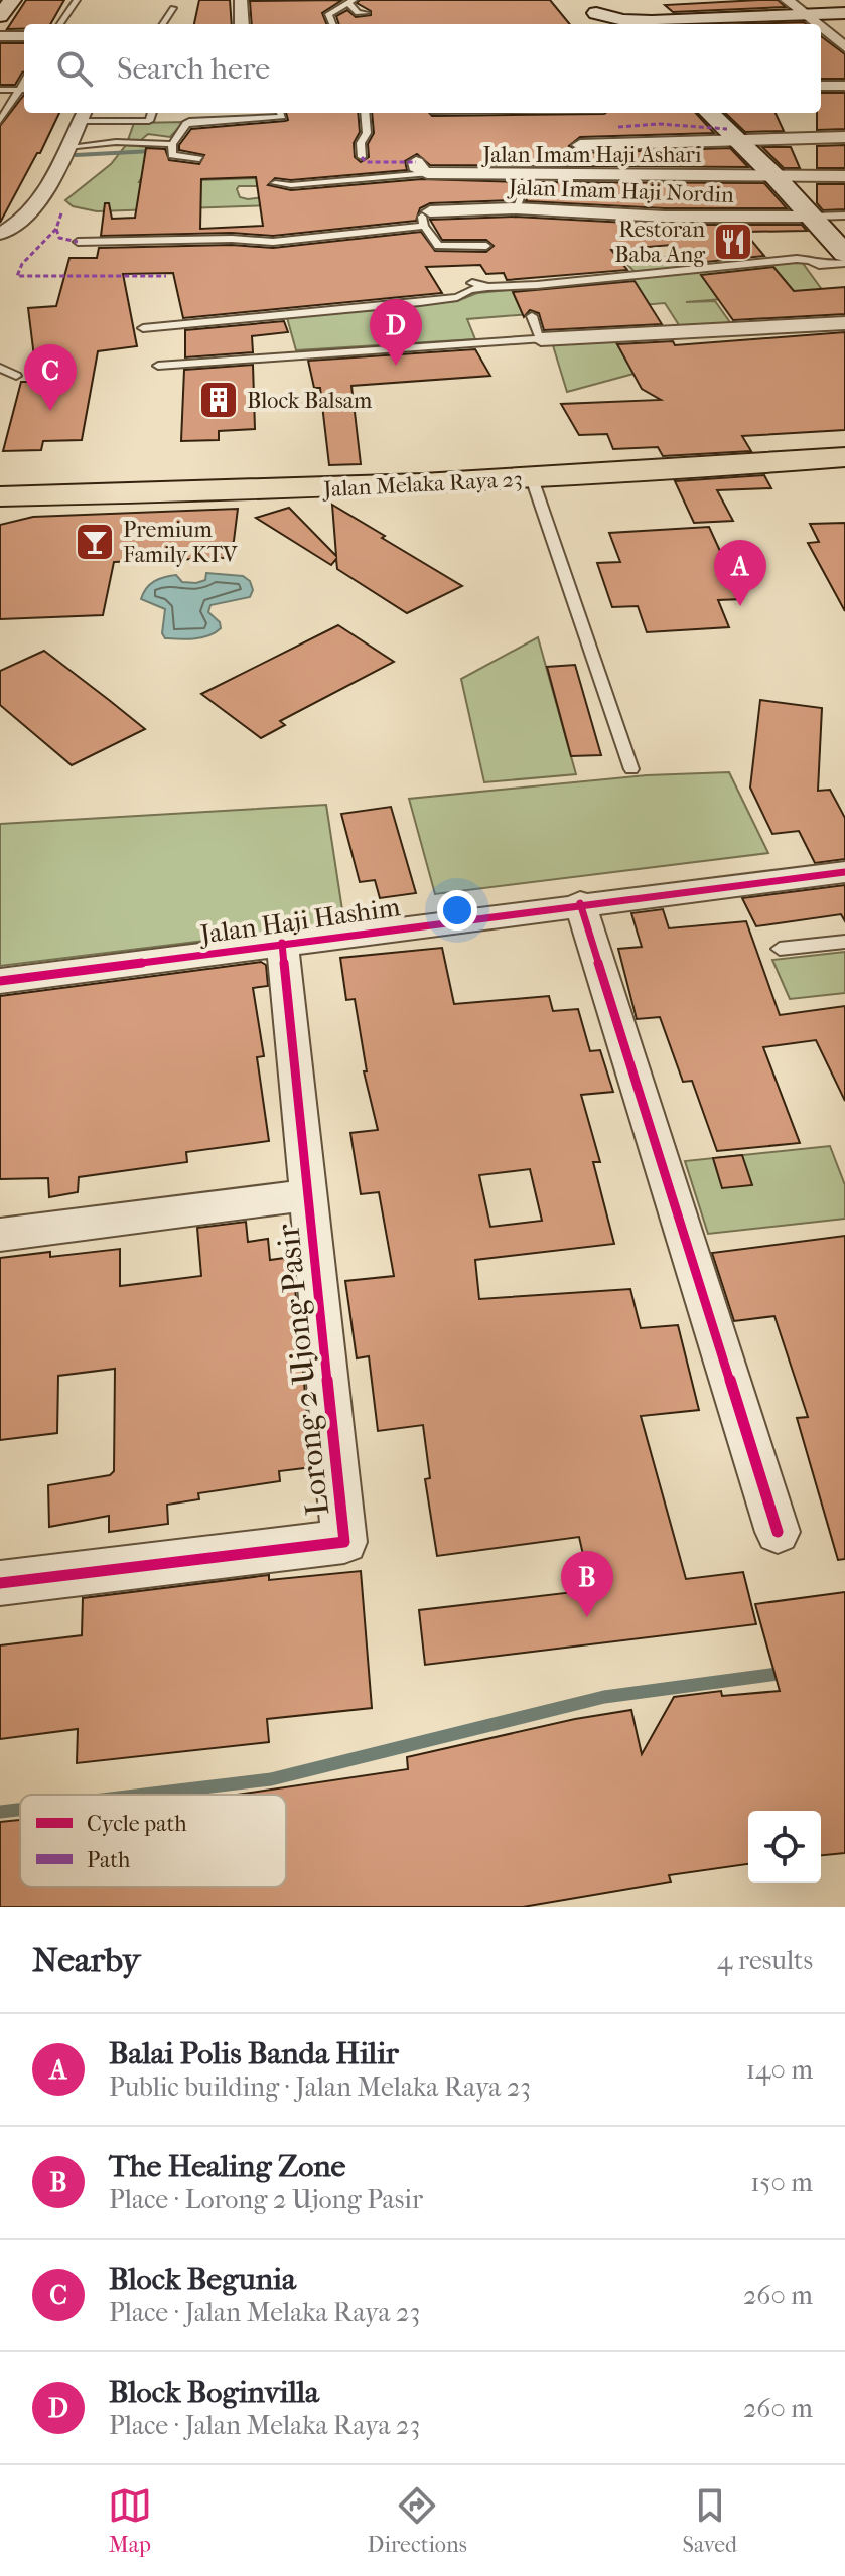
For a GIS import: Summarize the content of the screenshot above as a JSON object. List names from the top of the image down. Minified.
{"streets":{"main road":["Jalan Melaka Raya 23"],"street":["Jalan Imam Haji Ashari","Jalan Imam Haji Nordin","Jalan Haji Hashim","Lorong 2 Ujong Pasir"]},"crossings":[["Jalan Haji Hashim","Lorong 2 Ujong Pasir"]],"places":{"restaurant":["Restoran Baba Ang"],"building":["Block Balsam"],"bar":["Premium Family KTV"]},"legend":["Cycle path","Path"],"page":{"search":"Search here","pins":["D","C","A","B"],"heading":["Nearby","4 results"],"list":[{"mark":"A","name":"Balai Polis Banda Hilir","note":"Public building · Jalan Melaka Raya 23","value":"140 m"},{"mark":"B","name":"The Healing Zone","note":"Place · Lorong 2 Ujong Pasir","value":"150 m"},{"mark":"C","name":"Block Begunia","note":"Place · Jalan Melaka Raya 23","value":"260 m"},{"mark":"D","name":"Block Boginvilla","note":"Place · Jalan Melaka Raya 23","value":"260 m"}],"nav":["Map","Directions","Saved"]}}
